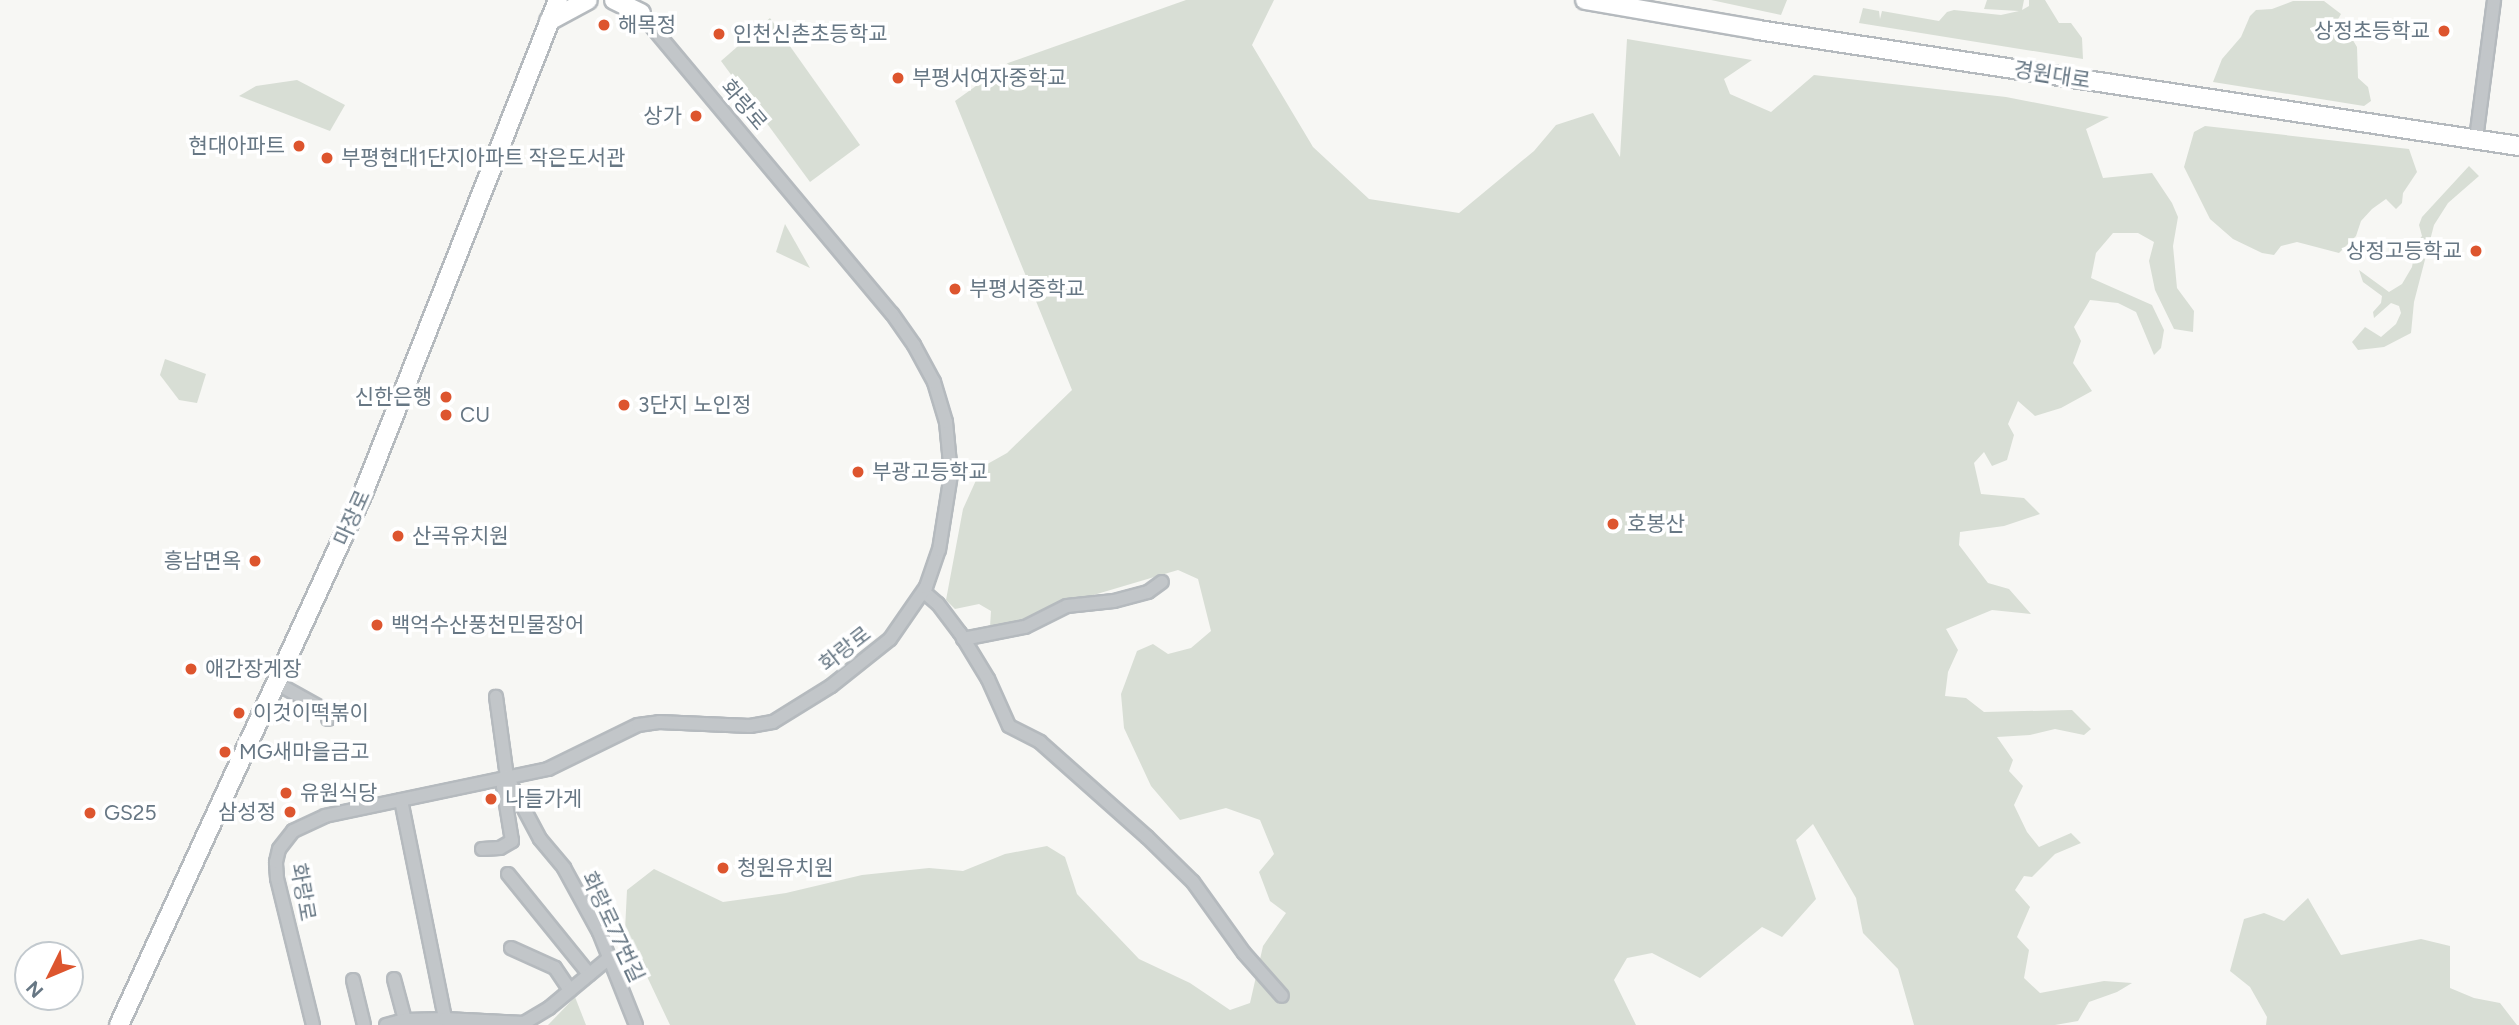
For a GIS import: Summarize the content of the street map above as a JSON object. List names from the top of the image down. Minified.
{"streets":{"main road":["경원대로","마장로"],"street":["화랑로","화랑로77번길"]},"crossings":[["화랑로","화랑로77번길"]],"places":["해목정","상정초등학교","인천신촌초등학교","부평서여자중학교","상가","현대아파트","부평현대1단지아파트 작은도서관","상정고등학교","부평서중학교","신한은행","3단지 노인정","CU","부광고등학교","호봉산","산곡유치원","흥남면옥","백억수산풍천민물장어","애간장게장","이것이떡볶이","MG새마을금고","유원식당","나들가게","삼성정","GS25","청원유치원"],"north":"bottom left"}
